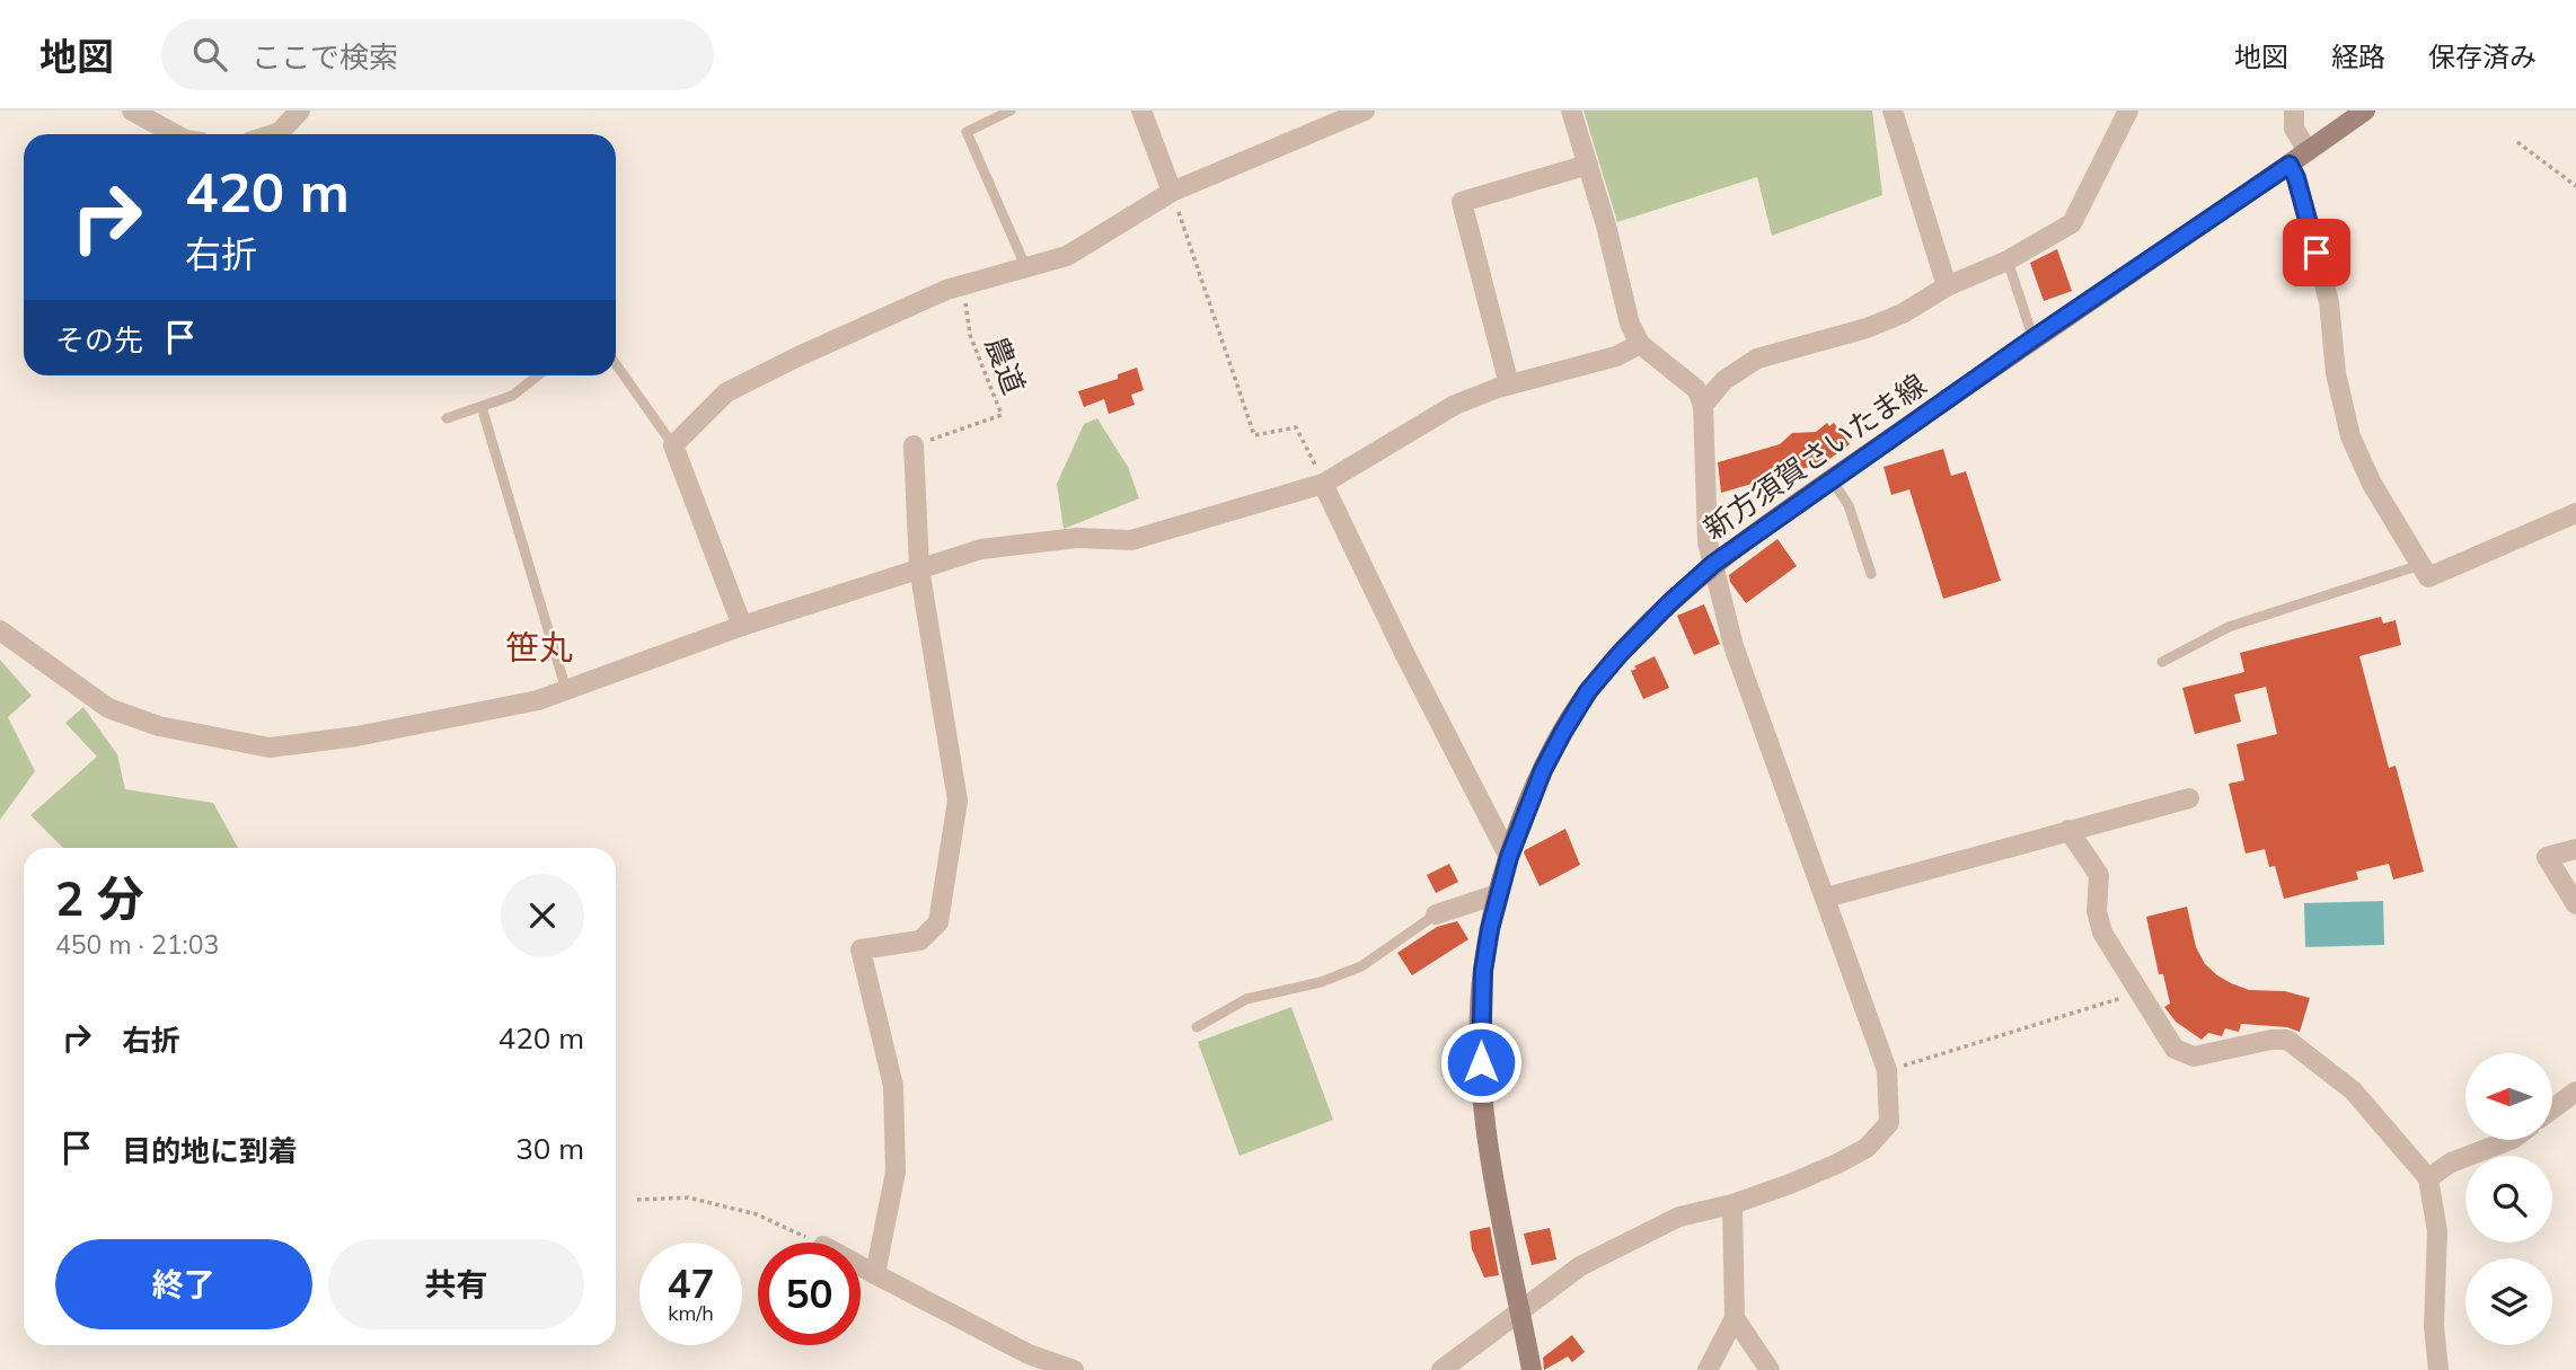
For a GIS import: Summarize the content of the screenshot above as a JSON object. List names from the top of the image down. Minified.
{"streets":{"main road":["新方須賀さいたま線"],"path":["農道"]},"districts":["笹丸"],"north":"left","page":{"header":"地図","search":"ここで検索","nav":["地図","経路","保存済み"],"turn":["420 m","右折"],"then":"その先","heading":["2 分","450 m · 21:03"],"list":[{"name":"右折","value":"420 m"},{"name":"目的地に到着","value":"30 m"}],"buttons":["終了","共有"],"speed":"47 km/h","limit":"50"}}
